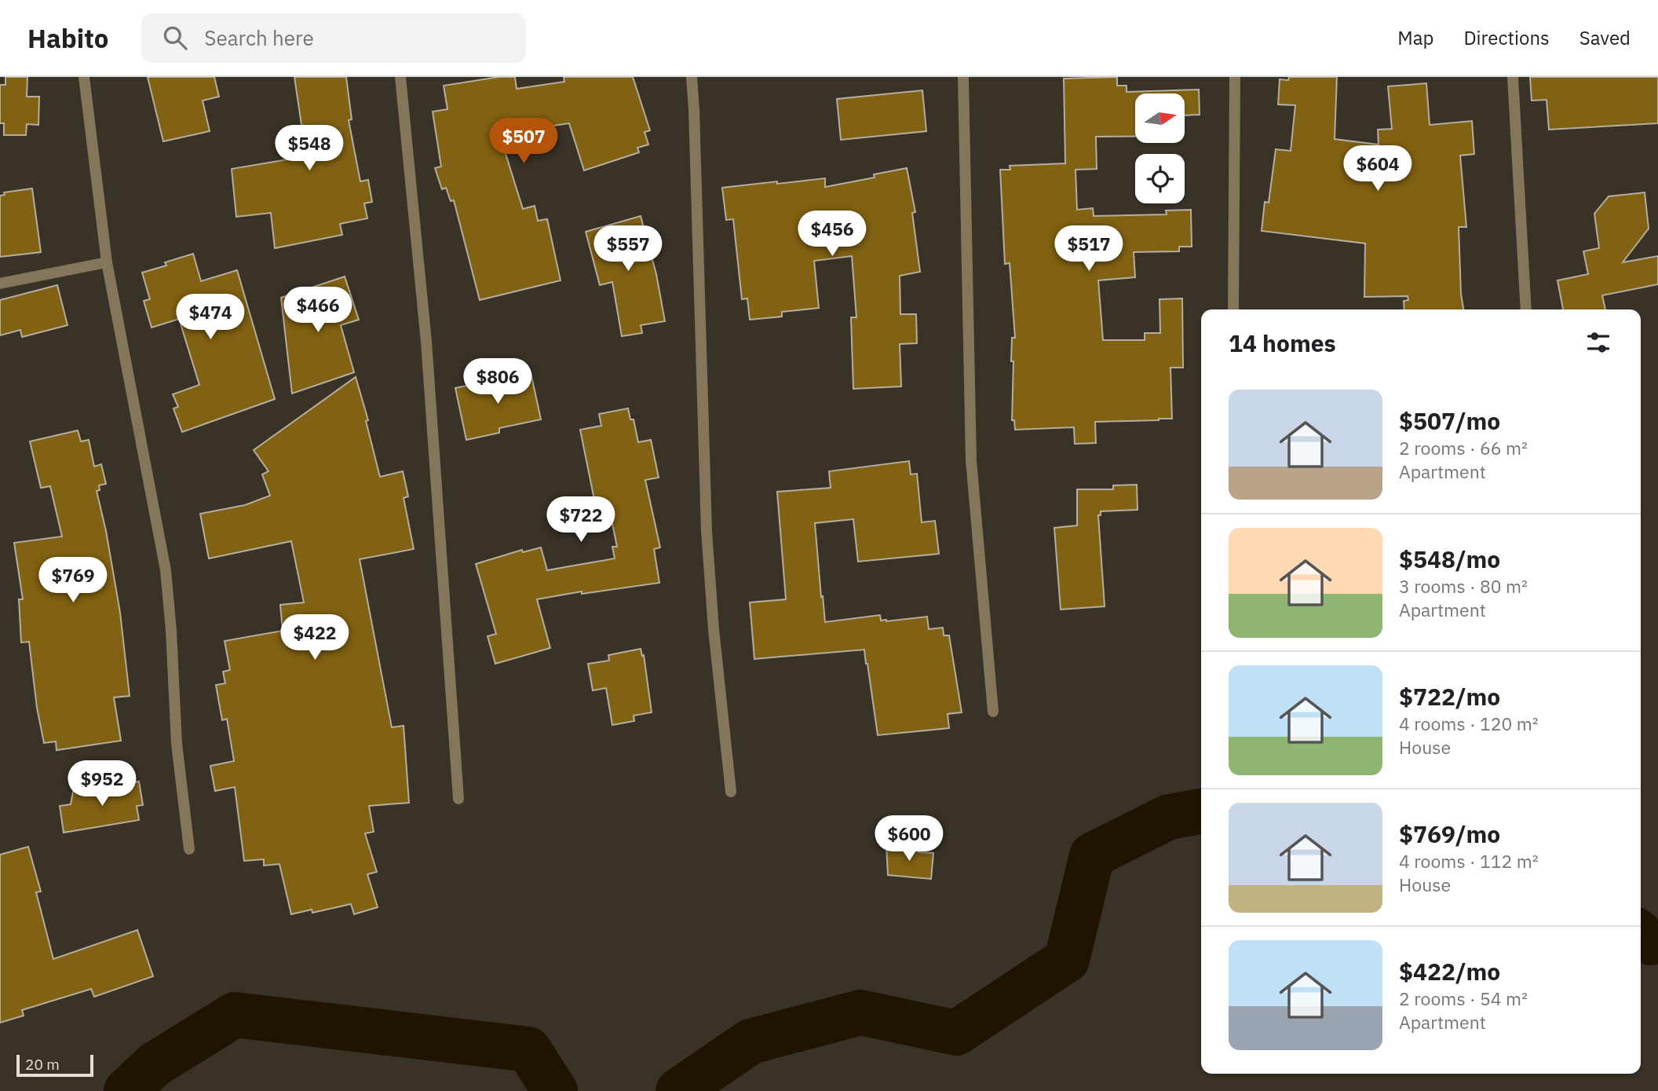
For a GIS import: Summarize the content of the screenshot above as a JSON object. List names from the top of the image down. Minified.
{"scale_bar":"20 m","north":"right","page":{"header":"Habito","search":"Search here","nav":["Map","Directions","Saved"],"price":["$507","$548","$604","$456","$557","$517","$466","$474","$806","$722","$769","$422","$952","$600"],"heading":"14 homes","list":[{"name":"$507/mo","note":"2 rooms · 66 m² · Apartment"},{"name":"$548/mo","note":"3 rooms · 80 m² · Apartment"},{"name":"$722/mo","note":"4 rooms · 120 m² · House"},{"name":"$769/mo","note":"4 rooms · 112 m² · House"},{"name":"$422/mo","note":"2 rooms · 54 m² · Apartment"}],"scale":"20 m"}}
